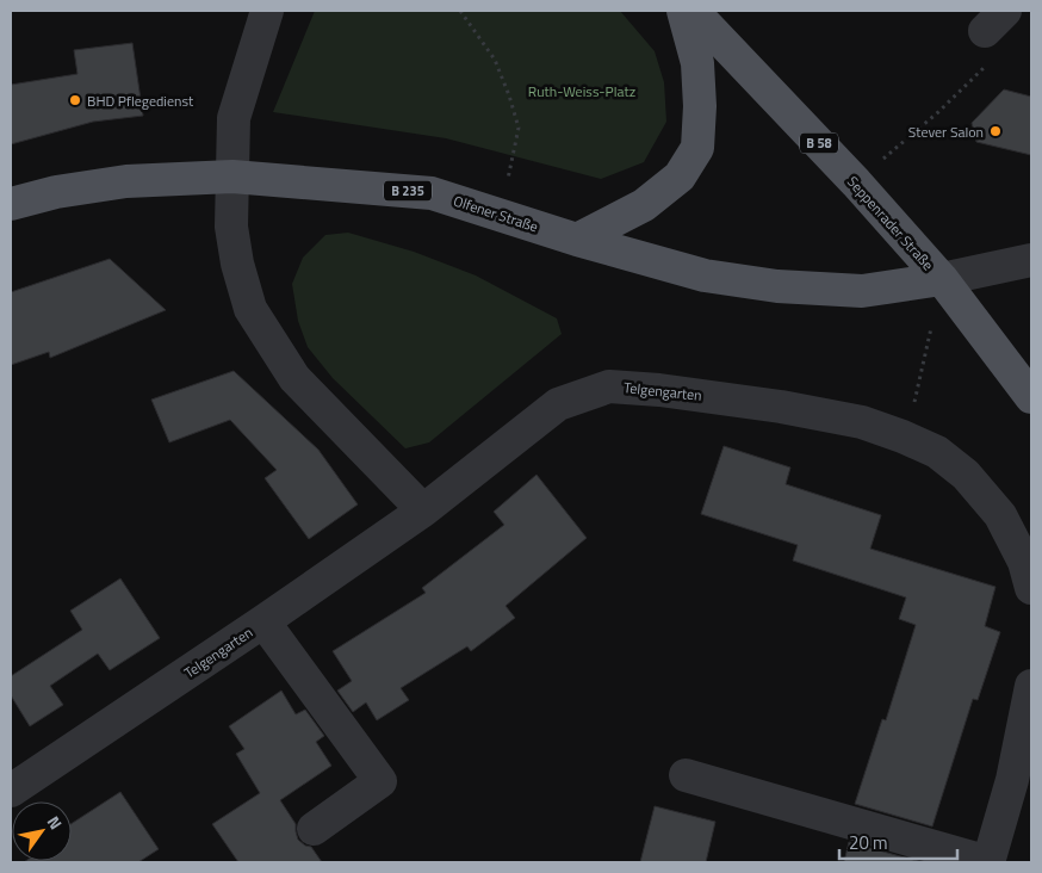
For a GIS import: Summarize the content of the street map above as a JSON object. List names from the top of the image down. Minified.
{"streets":{"main road":["B 58","B 235","Olfener Straße","Seppenrader Straße"],"street":["Telgengarten"]},"crossings":[["B 58","Olfener Straße"],["B 58","Seppenrader Straße"],["Olfener Straße","Seppenrader Straße"]],"parks":["Ruth-Weiss-Platz"],"places":["BHD Pflegedienst","Stever Salon"],"scale_bar":"20 m","north":"top right"}
